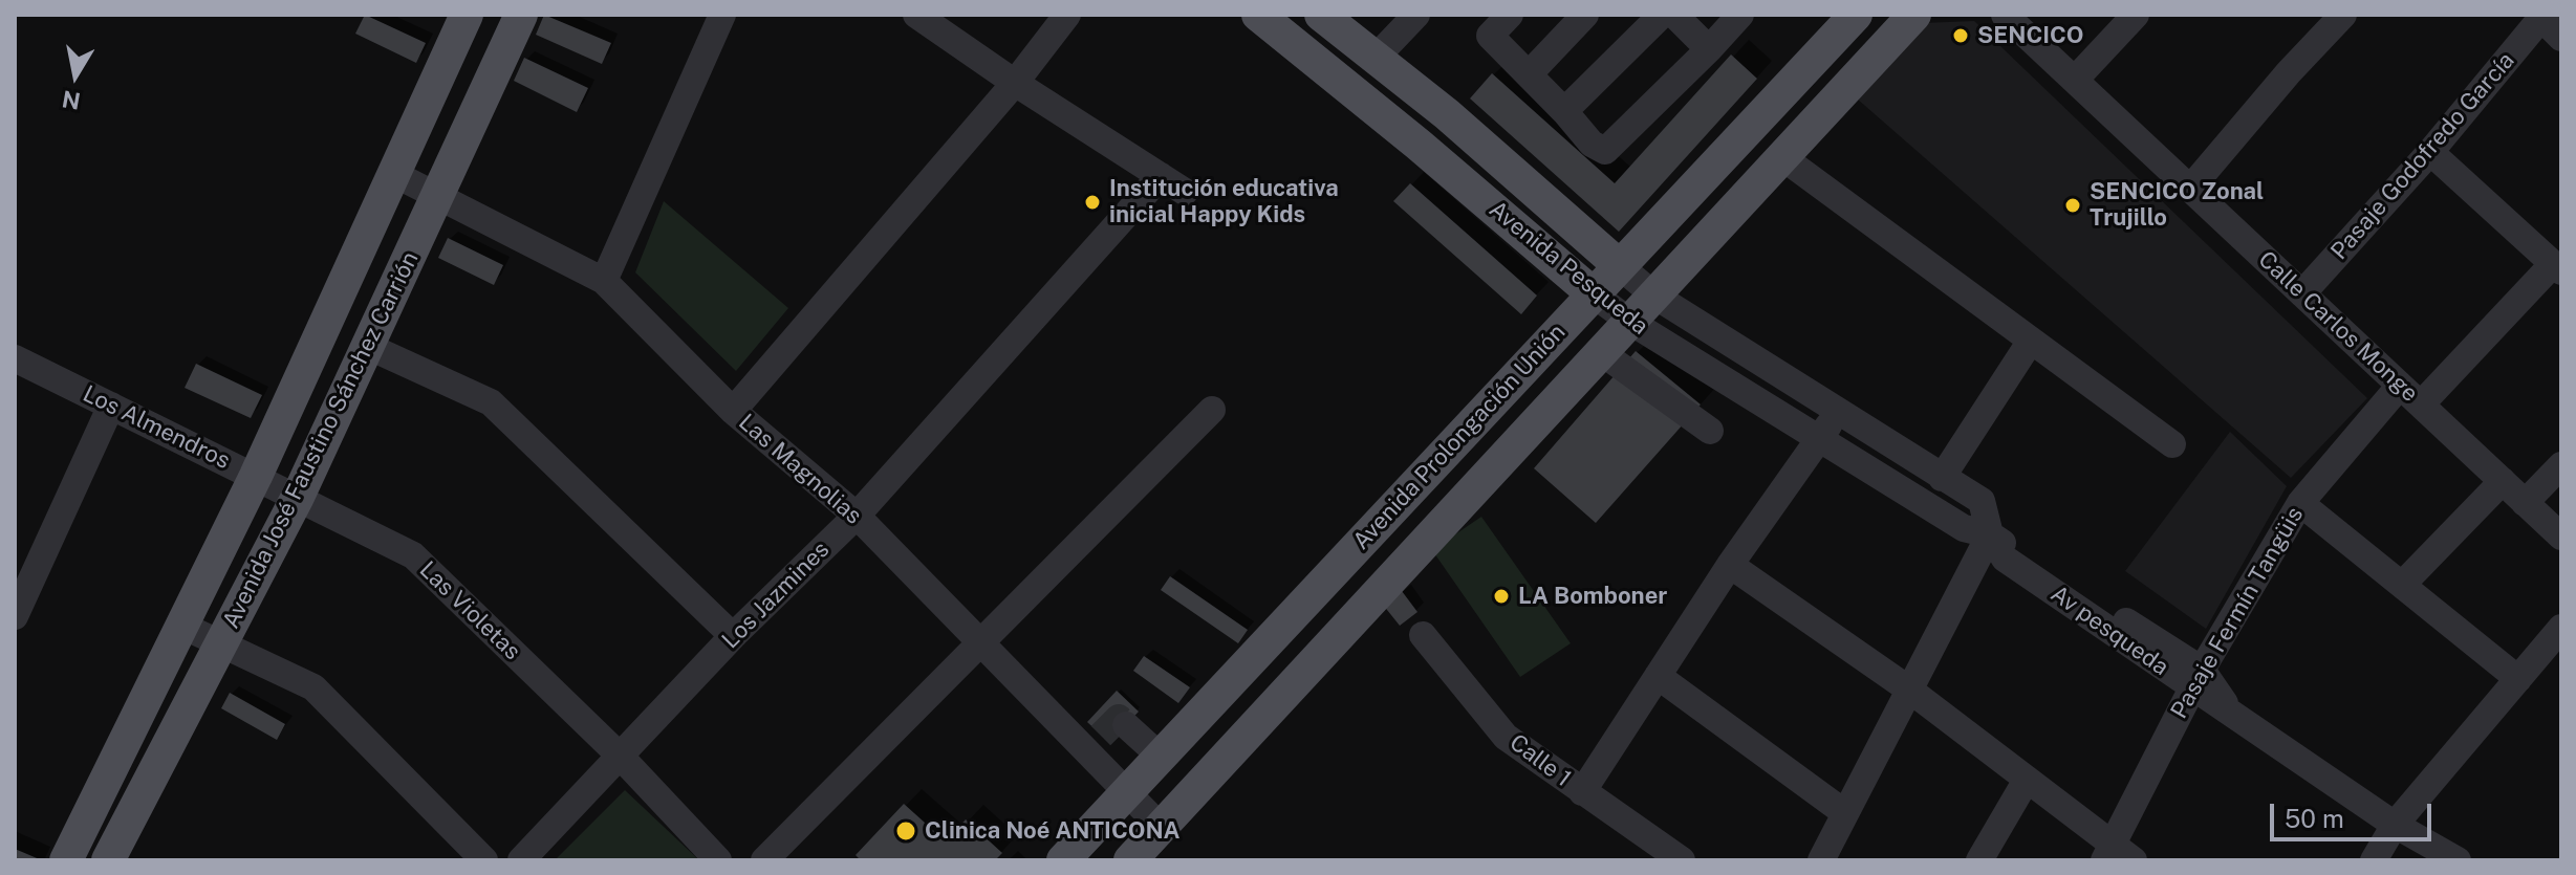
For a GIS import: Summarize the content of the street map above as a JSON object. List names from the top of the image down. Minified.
{"streets":{"main road":["Avenida Pesqueda","Avenida Prolongación Unión","Avenida José Faustino Sánchez Carrión"],"street":["Pasaje Godofredo García","Calle Carlos Monge","Los Almendros","Las Magnolias","Los Jazmines","Las Violetas","Pasaje Fermín Tangüis","Av pesqueda","Calle 1"]},"crossings":[["Pasaje Godofredo García","Calle Carlos Monge"],["Avenida Pesqueda","Avenida Prolongación Unión"],["Avenida Pesqueda","Pasaje Fermín Tangüis"],["Avenida Pesqueda","Av pesqueda"],["Calle Carlos Monge","Pasaje Fermín Tangüis"],["Los Almendros","Avenida José Faustino Sánchez Carrión"],["Los Almendros","Las Violetas"],["Avenida Prolongación Unión","Las Magnolias"],["Avenida José Faustino Sánchez Carrión","Las Magnolias"],["Avenida José Faustino Sánchez Carrión","Las Violetas"],["Las Magnolias","Los Jazmines"],["Los Jazmines","Las Violetas"],["Pasaje Fermín Tangüis","Av pesqueda"]],"places":["SENCICO","Institución educativa inicial Happy Kids","SENCICO Zonal Trujillo","LA Bomboner","Clinica Noé ANTICONA"],"scale_bar":"50 m","north":"bottom"}
